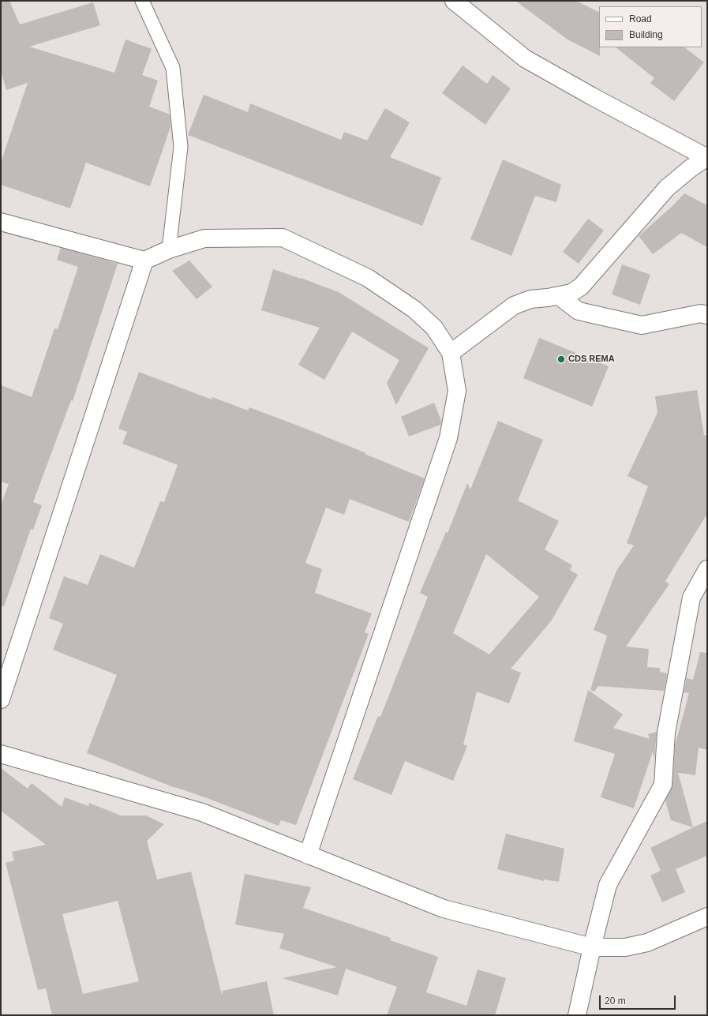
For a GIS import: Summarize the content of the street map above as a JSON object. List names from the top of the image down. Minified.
{"places":["CDS REMA"],"legend":["Road","Building"],"scale_bar":"20 m"}
